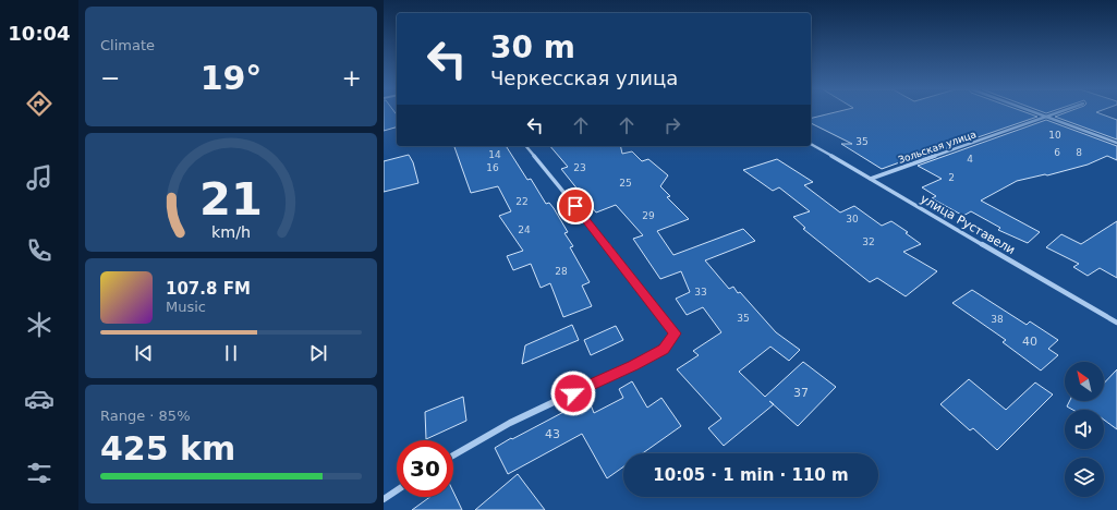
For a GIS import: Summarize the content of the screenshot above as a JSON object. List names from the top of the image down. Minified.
{"streets":{"street":["Зольская улица","улица Руставели"]},"crossings":[["Зольская улица","улица Руставели"]],"house_numbers":["10","35","6","8","14","4","16","23","2","25","22","29","30","24","32","28","33","35","38","40","37","43"],"north":"top left","page":{"tabs":"10:04","tile":["Climate",["Range · 85%","425 km"]],"turn":["30 m","Черкесская улица"],"heat":["−","19°","+"],"song":["107.8 FM","Music"],"limit":"30","trip":"10:05 · 1 min · 110 m","gauge":["21","km/h"]}}
